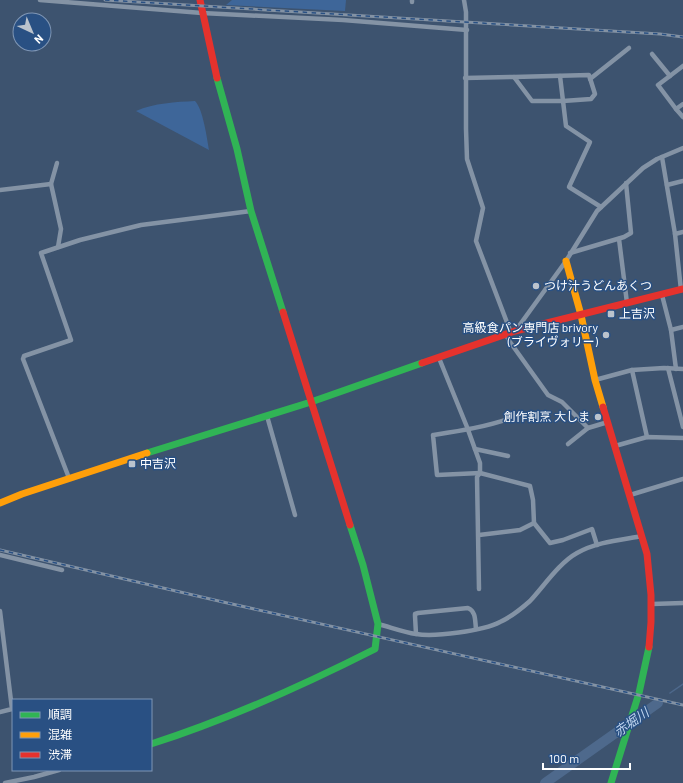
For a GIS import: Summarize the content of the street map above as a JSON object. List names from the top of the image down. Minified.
{"water":["赤堀川"],"places":{"other":["つけ汁うどんあくつ","高級食パン専門店 brivory (ブライヴォリー)","創作割烹 大しま"],"transit":["上吉沢","中吉沢"]},"legend":["順調","混雑","渋滞"],"scale_bar":"100 m","north":"bottom right"}
